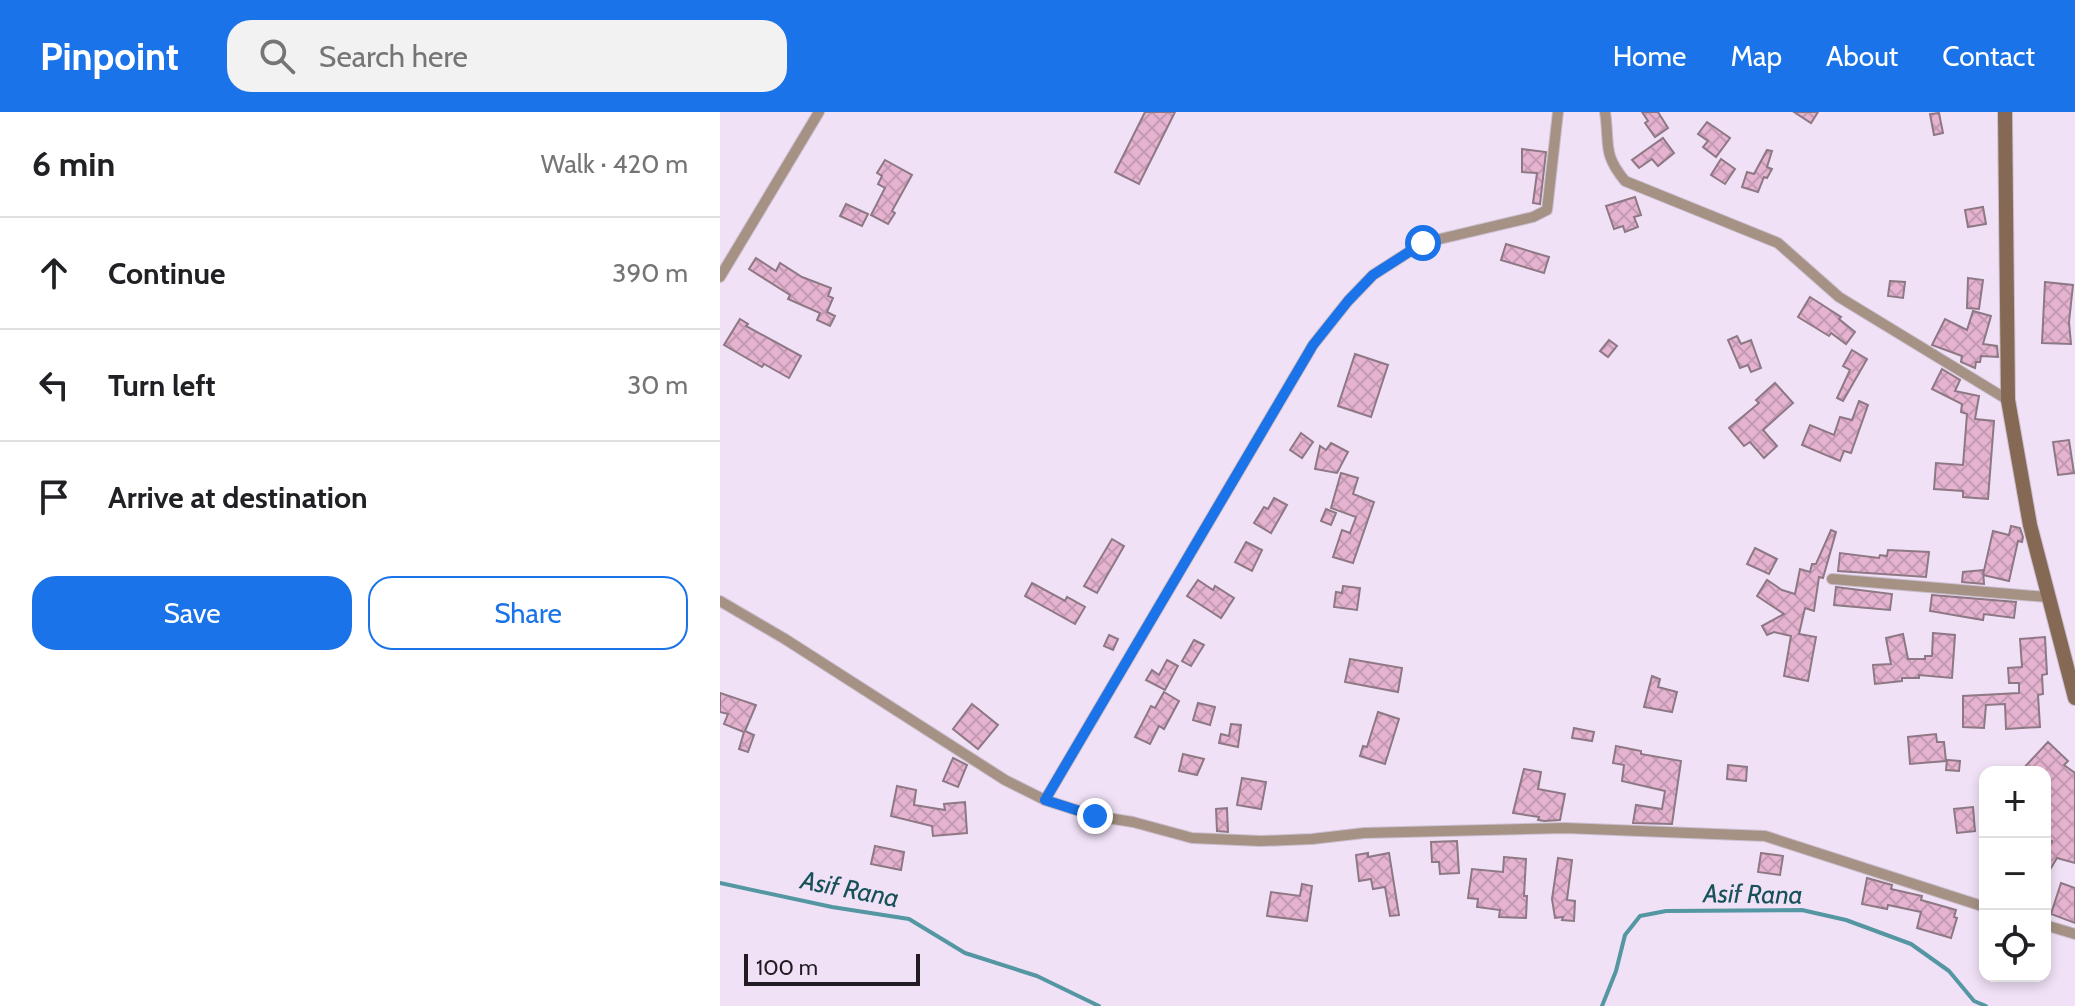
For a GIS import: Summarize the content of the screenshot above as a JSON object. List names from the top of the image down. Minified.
{"water":["Asif Rana"],"scale_bar":"100 m","page":{"header":"Pinpoint","search":"Search here","nav":["Home","Map","About","Contact"],"heading":["6 min","Walk · 420 m"],"list":[["Continue","390 m"],["Turn left","30 m"],"Arrive at destination"],"buttons":["Save","Share"],"map_buttons":["+","−"],"scale":"100 m"}}
